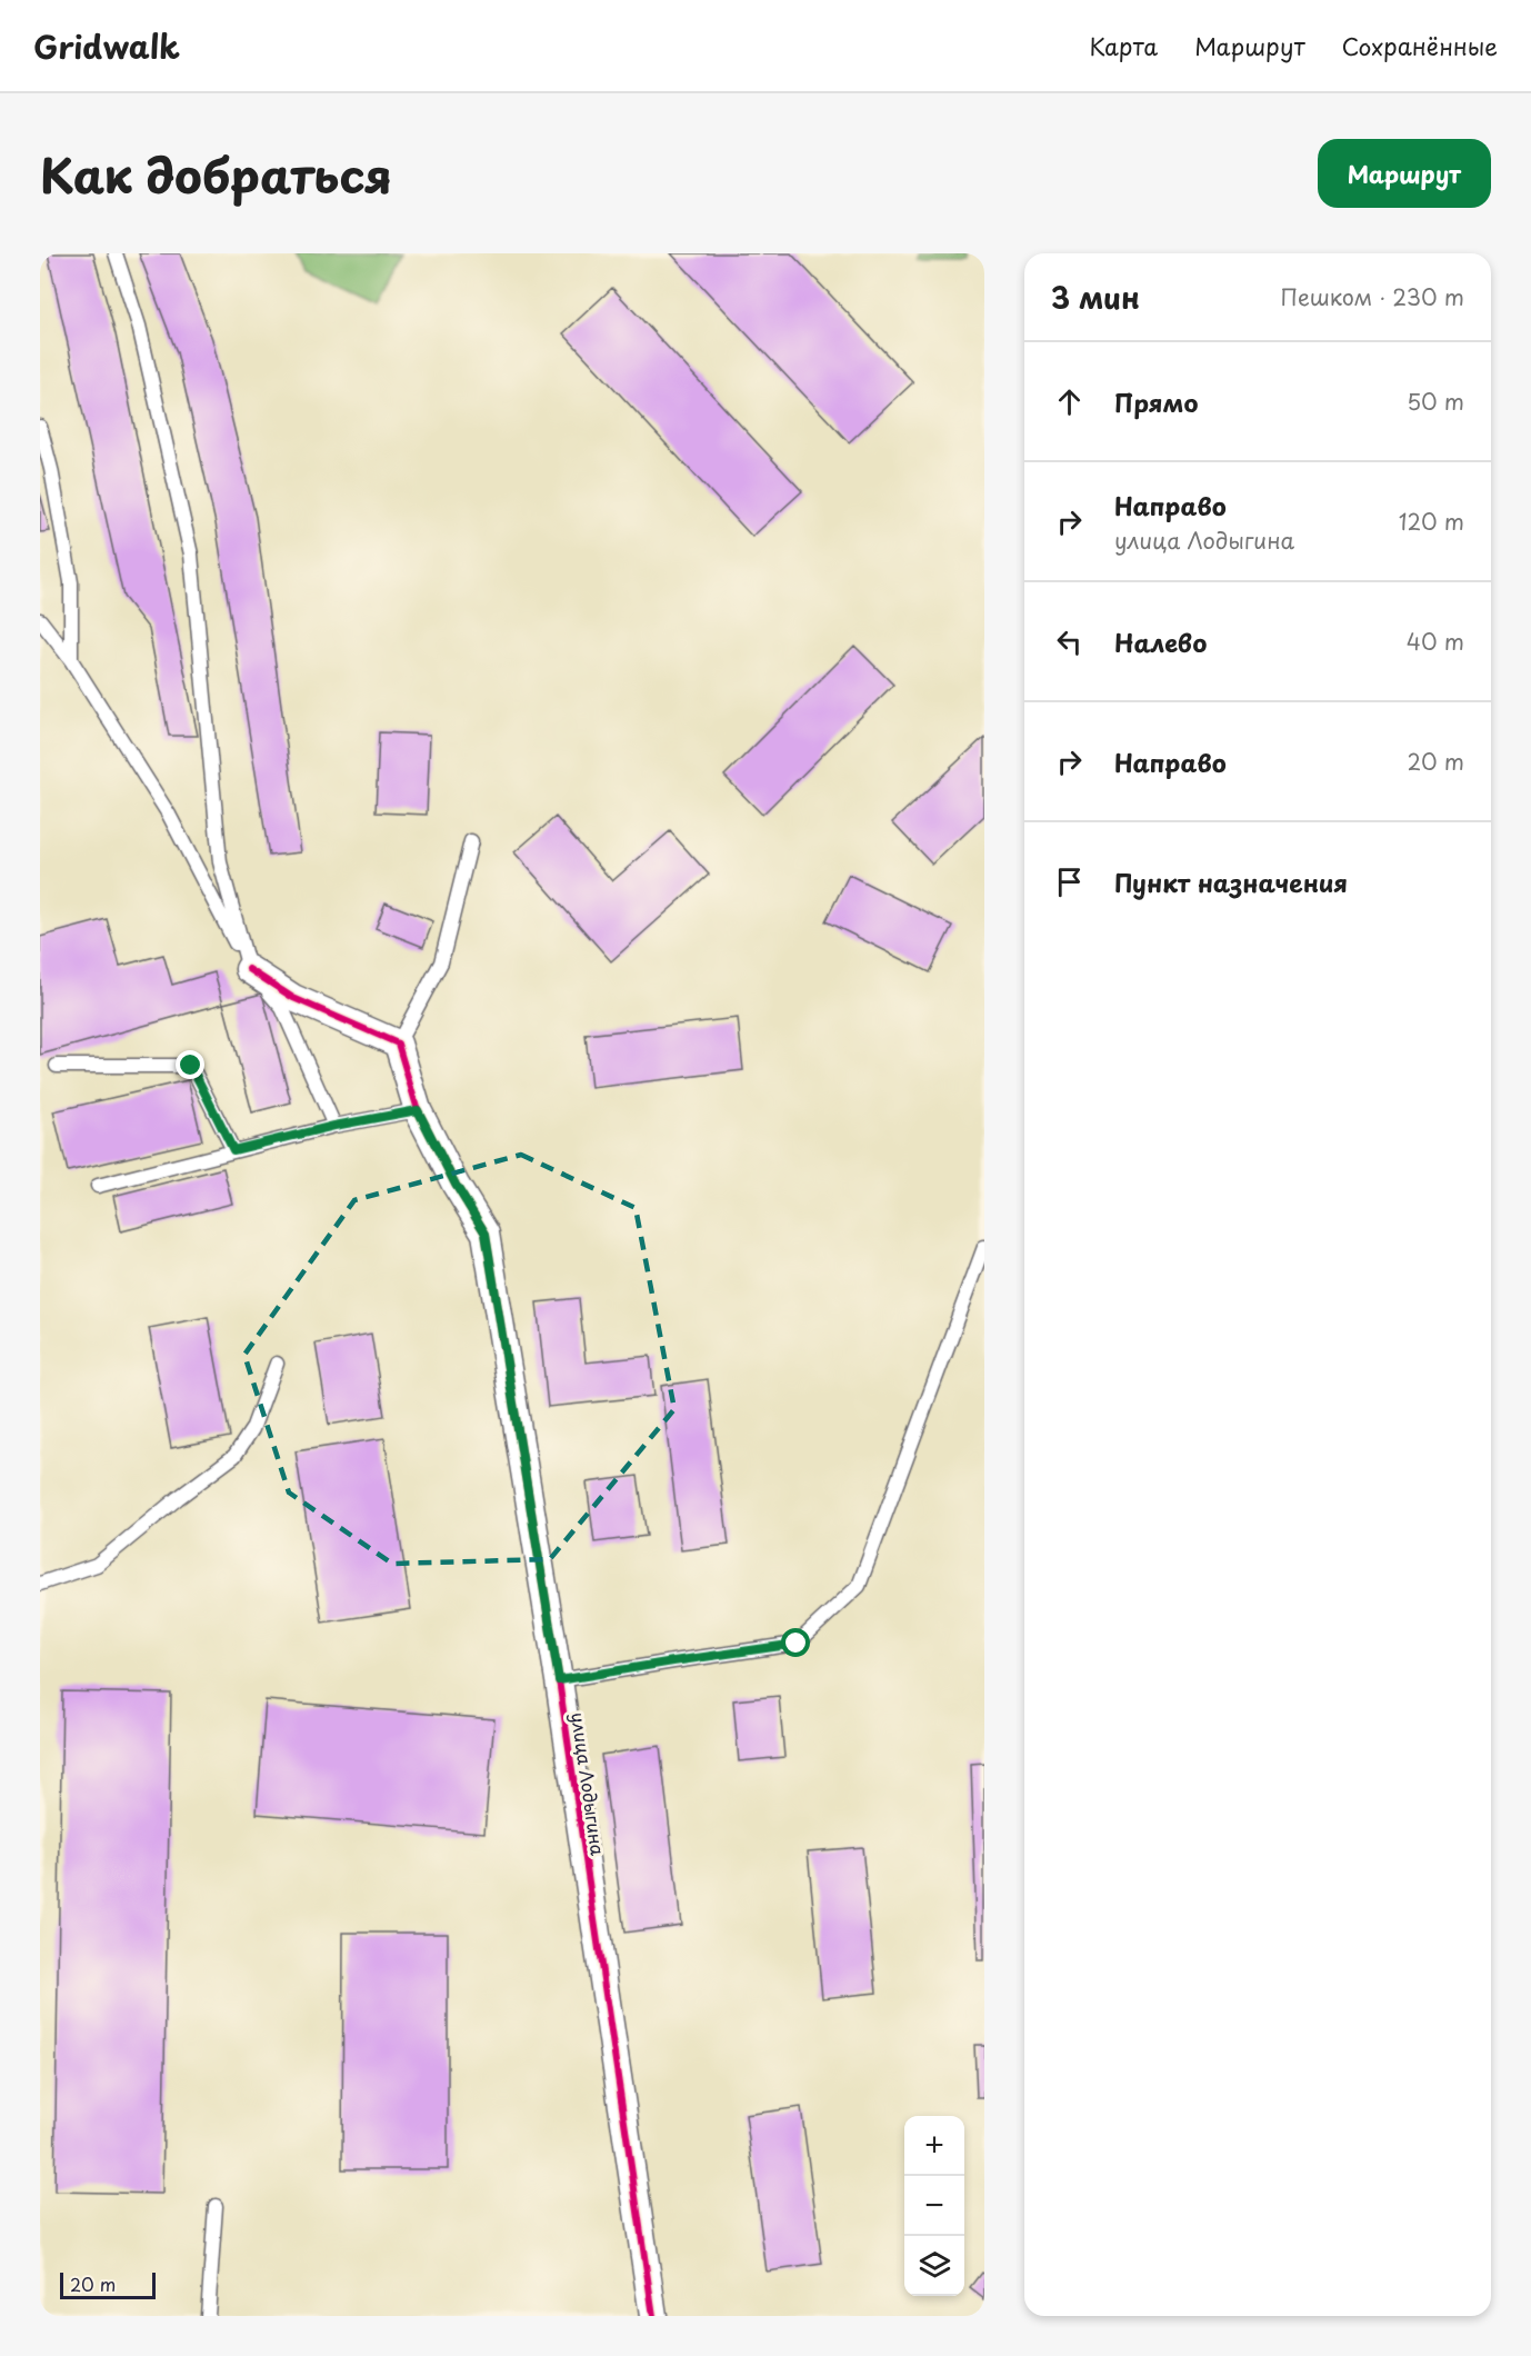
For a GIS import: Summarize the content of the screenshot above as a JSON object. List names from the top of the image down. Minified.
{"streets":{"street":["улица Лодыгина"]},"scale_bar":"20 m","page":{"header":"Gridwalk","nav":["Карта","Маршрут","Сохранённые"],"title":"Как добраться","buttons":"Маршрут","heading":["3 мин","Пешком · 230 m"],"list":[["Прямо","50 m"],["Направо","улица Лодыгина","120 m"],["Налево","40 m"],["Направо","20 m"],"Пункт назначения"],"map_buttons":["+","−"],"scale":"20 m"}}
